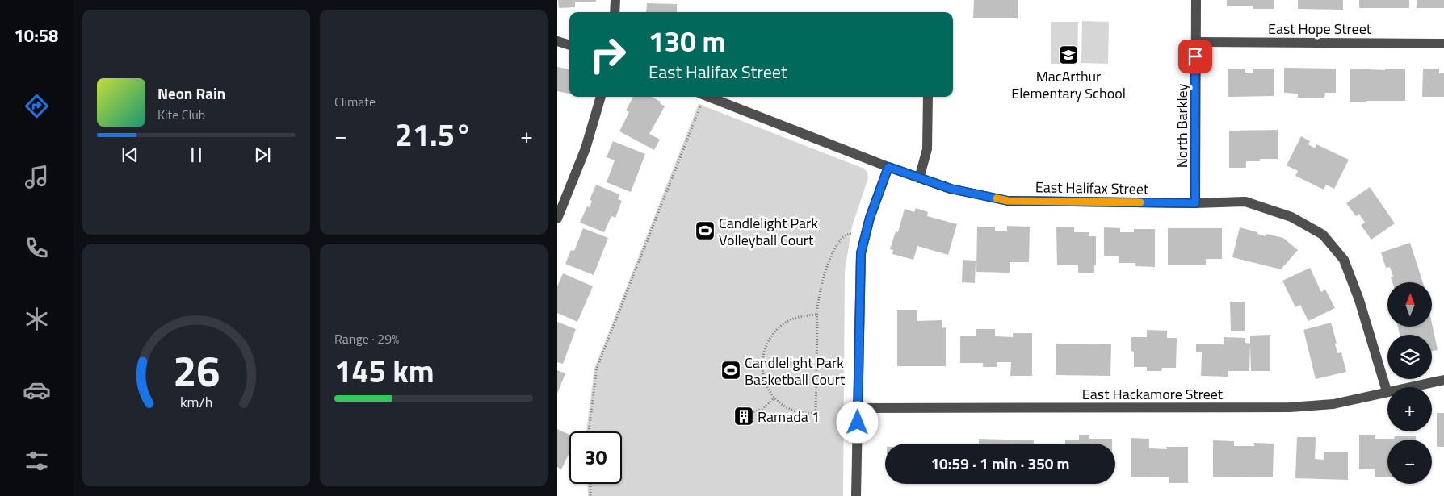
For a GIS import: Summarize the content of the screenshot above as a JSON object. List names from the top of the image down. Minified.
{"streets":{"street":["East Hope Street","North Barkley","East Halifax Street","East Hackamore Street"]},"crossings":[["East Hope Street","North Barkley"],["North Barkley","East Halifax Street"],["East Halifax Street","East Hackamore Street"]],"places":{"school or university":["MacArthur Elementary School"],"sports":["Candlelight Park Volleyball Court","Candlelight Park Basketball Court"],"building":["Ramada 1"]},"north":"top","page":{"tabs":"10:58","tile":["Climate",["Range · 29%","145 km"]],"turn":["130 m","East Halifax Street"],"song":["Neon Rain","Kite Club"],"heat":["−","21.5°","+"],"map_buttons":["+","−"],"limit":"30","trip":"10:59 · 1 min · 350 m","gauge":["26","km/h"]}}
